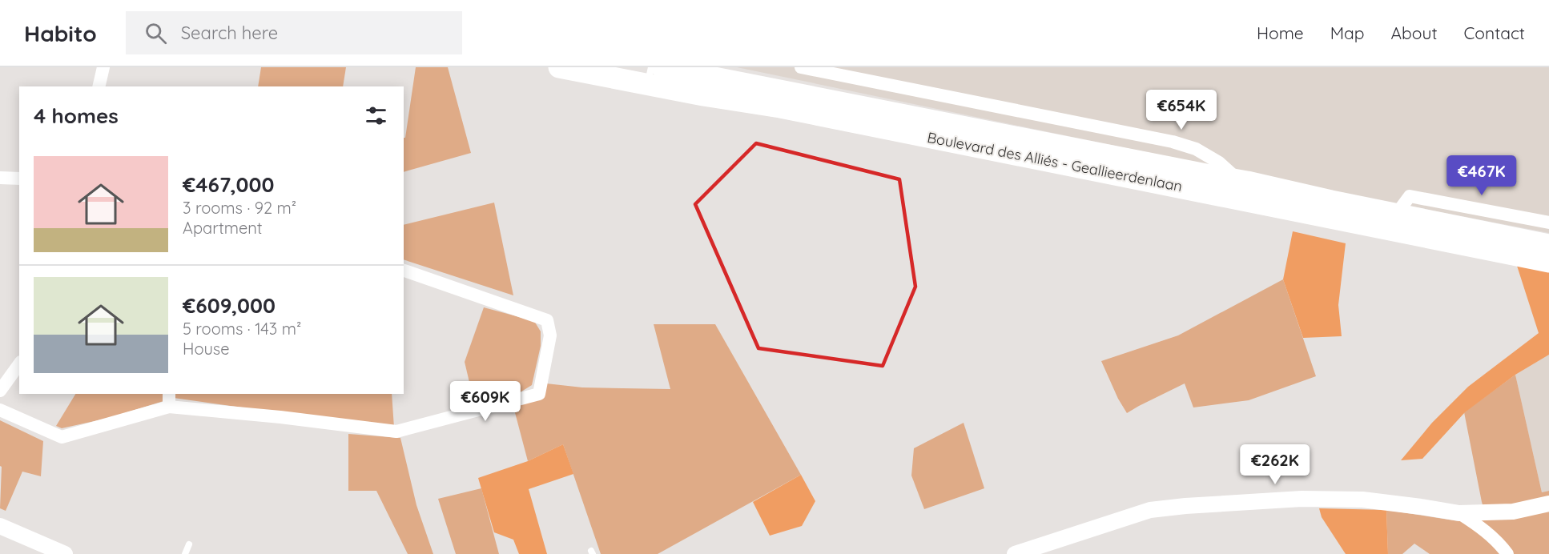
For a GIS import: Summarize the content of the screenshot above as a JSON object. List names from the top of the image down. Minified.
{"streets":{"highway":["Boulevard des Alliés - Geallieerdenlaan"]},"page":{"header":"Habito","search":"Search here","nav":["Home","Map","About","Contact"],"heading":"4 homes","price":["€654K","€467K","€609K","€262K"],"list":[{"name":"€467,000","note":"3 rooms · 92 m² · Apartment"},{"name":"€609,000","note":"5 rooms · 143 m² · House"}]}}
